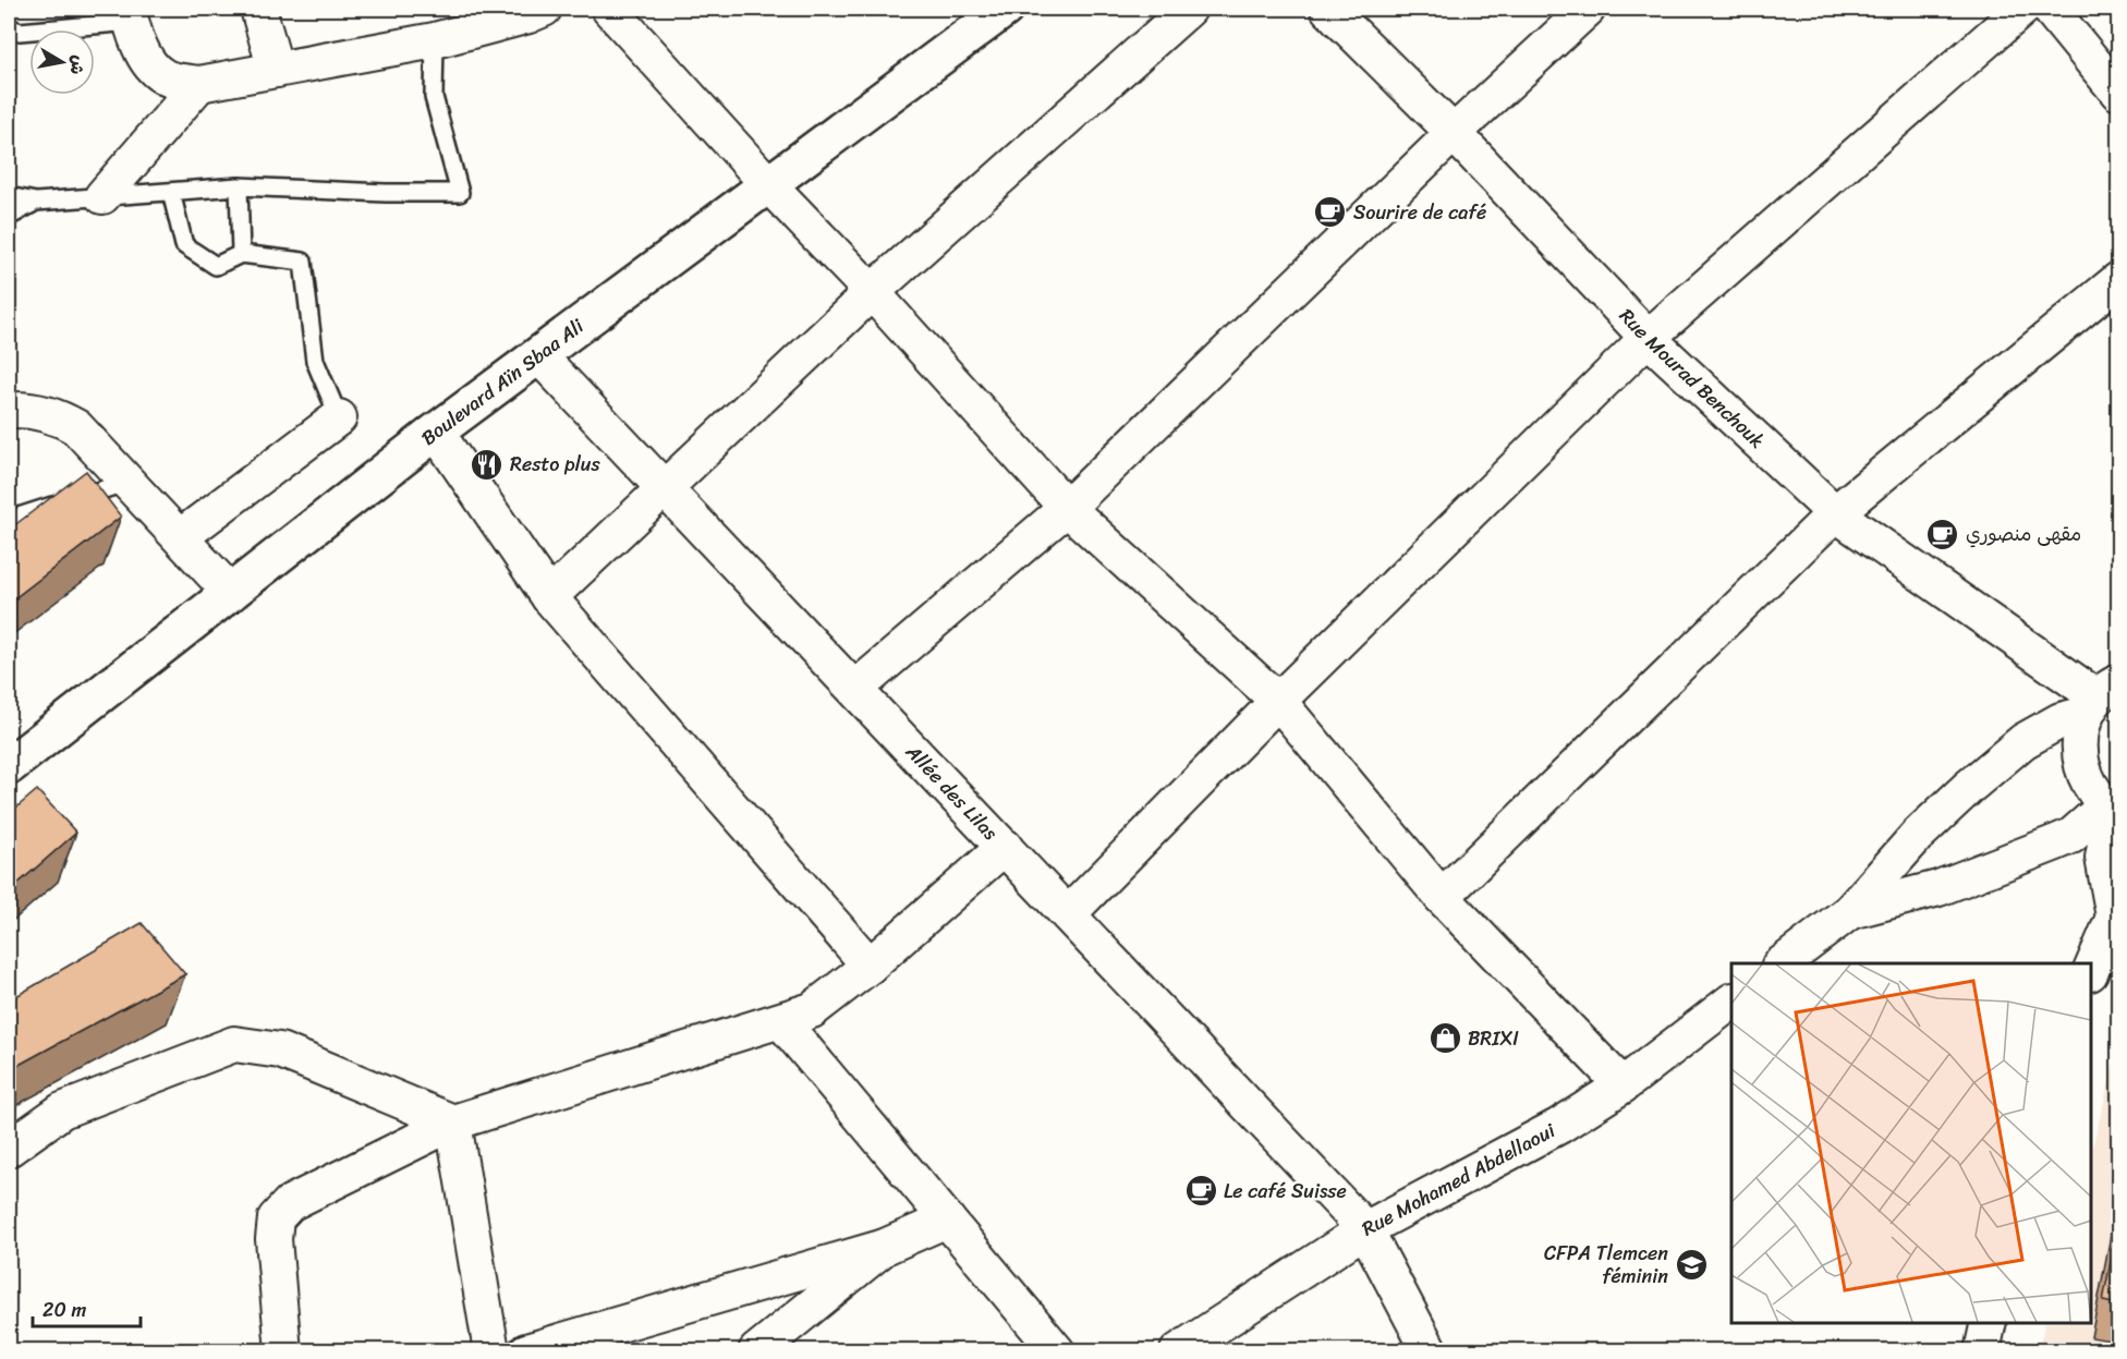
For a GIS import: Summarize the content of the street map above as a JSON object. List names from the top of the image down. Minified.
{"streets":{"main road":["Boulevard Aïn Sbaa Ali"],"street":["Rue Mourad Benchouk","Allée des Lilas","Rue Mohamed Abdellaoui"]},"crossings":[["Boulevard Aïn Sbaa Ali","Allée des Lilas"],["Allée des Lilas","Rue Mohamed Abdellaoui"]],"places":{"cafe":["Sourire de café","مقهى منصوري","Le café Suisse"],"restaurant":["Resto plus"],"shop":["BRIXI"],"school or university":["CFPA Tlemcen féminin"]},"scale_bar":"20 m","north":"right"}
